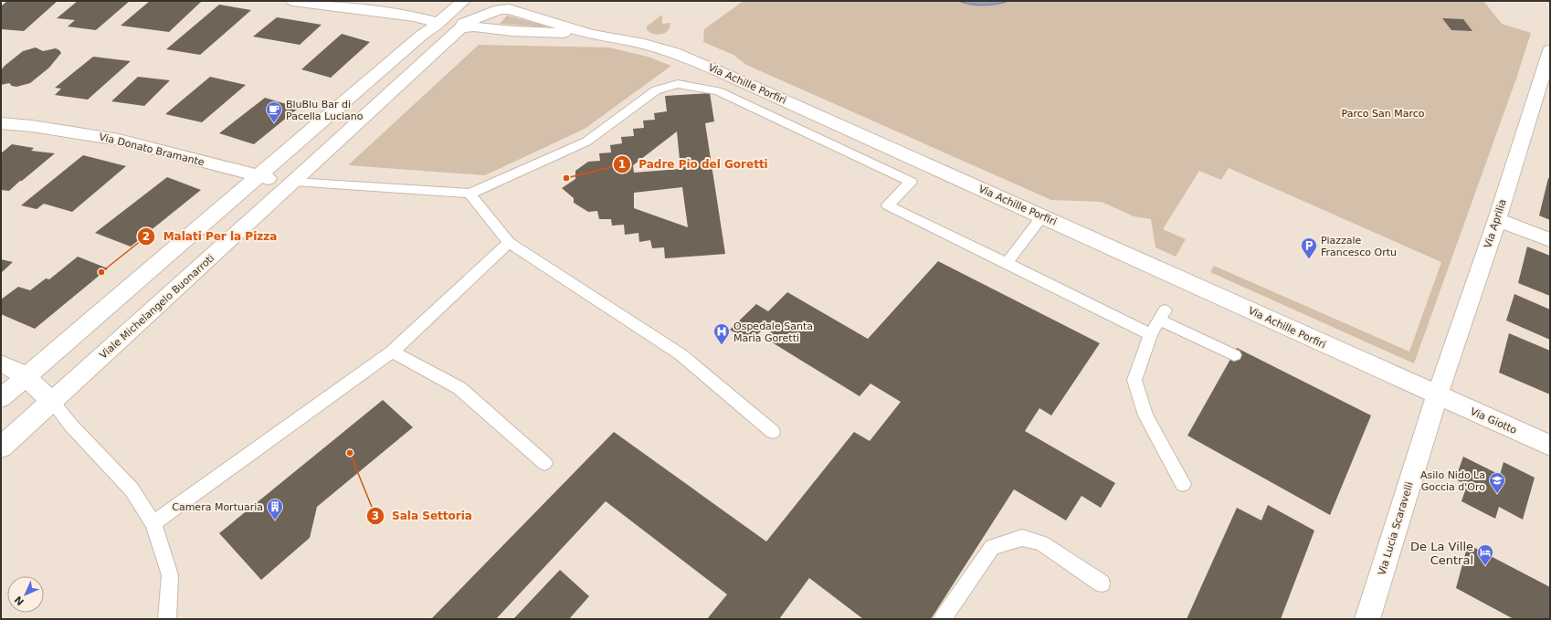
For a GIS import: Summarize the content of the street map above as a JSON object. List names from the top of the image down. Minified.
{"streets":{"street":["Via Achille Porfiri","Via Donato Bramante","Via Aprilia","Viale Michelangelo Buonarroti","Via Giotto","Via Lucia Scaravelli"]},"crossings":[["Via Achille Porfiri","Via Aprilia"],["Via Achille Porfiri","Viale Michelangelo Buonarroti"],["Via Achille Porfiri","Via Giotto"],["Via Achille Porfiri","Via Lucia Scaravelli"],["Via Aprilia","Via Giotto"],["Via Aprilia","Via Lucia Scaravelli"],["Via Giotto","Via Lucia Scaravelli"]],"parks":["Parco San Marco"],"places":{"cafe":["BluBlu Bar di Pacella Luciano"],"other":["Padre Pio del Goretti","Malati Per la Pizza","Sala Settoria"],"parking":["Piazzale Francesco Ortu"],"hospital":["Ospedale Santa Maria Goretti"],"school or university":["Asilo Nido La Goccia d'Oro"],"building":["Camera Mortuaria"],"hotel":["De La Ville Central"]},"north":"bottom left"}
